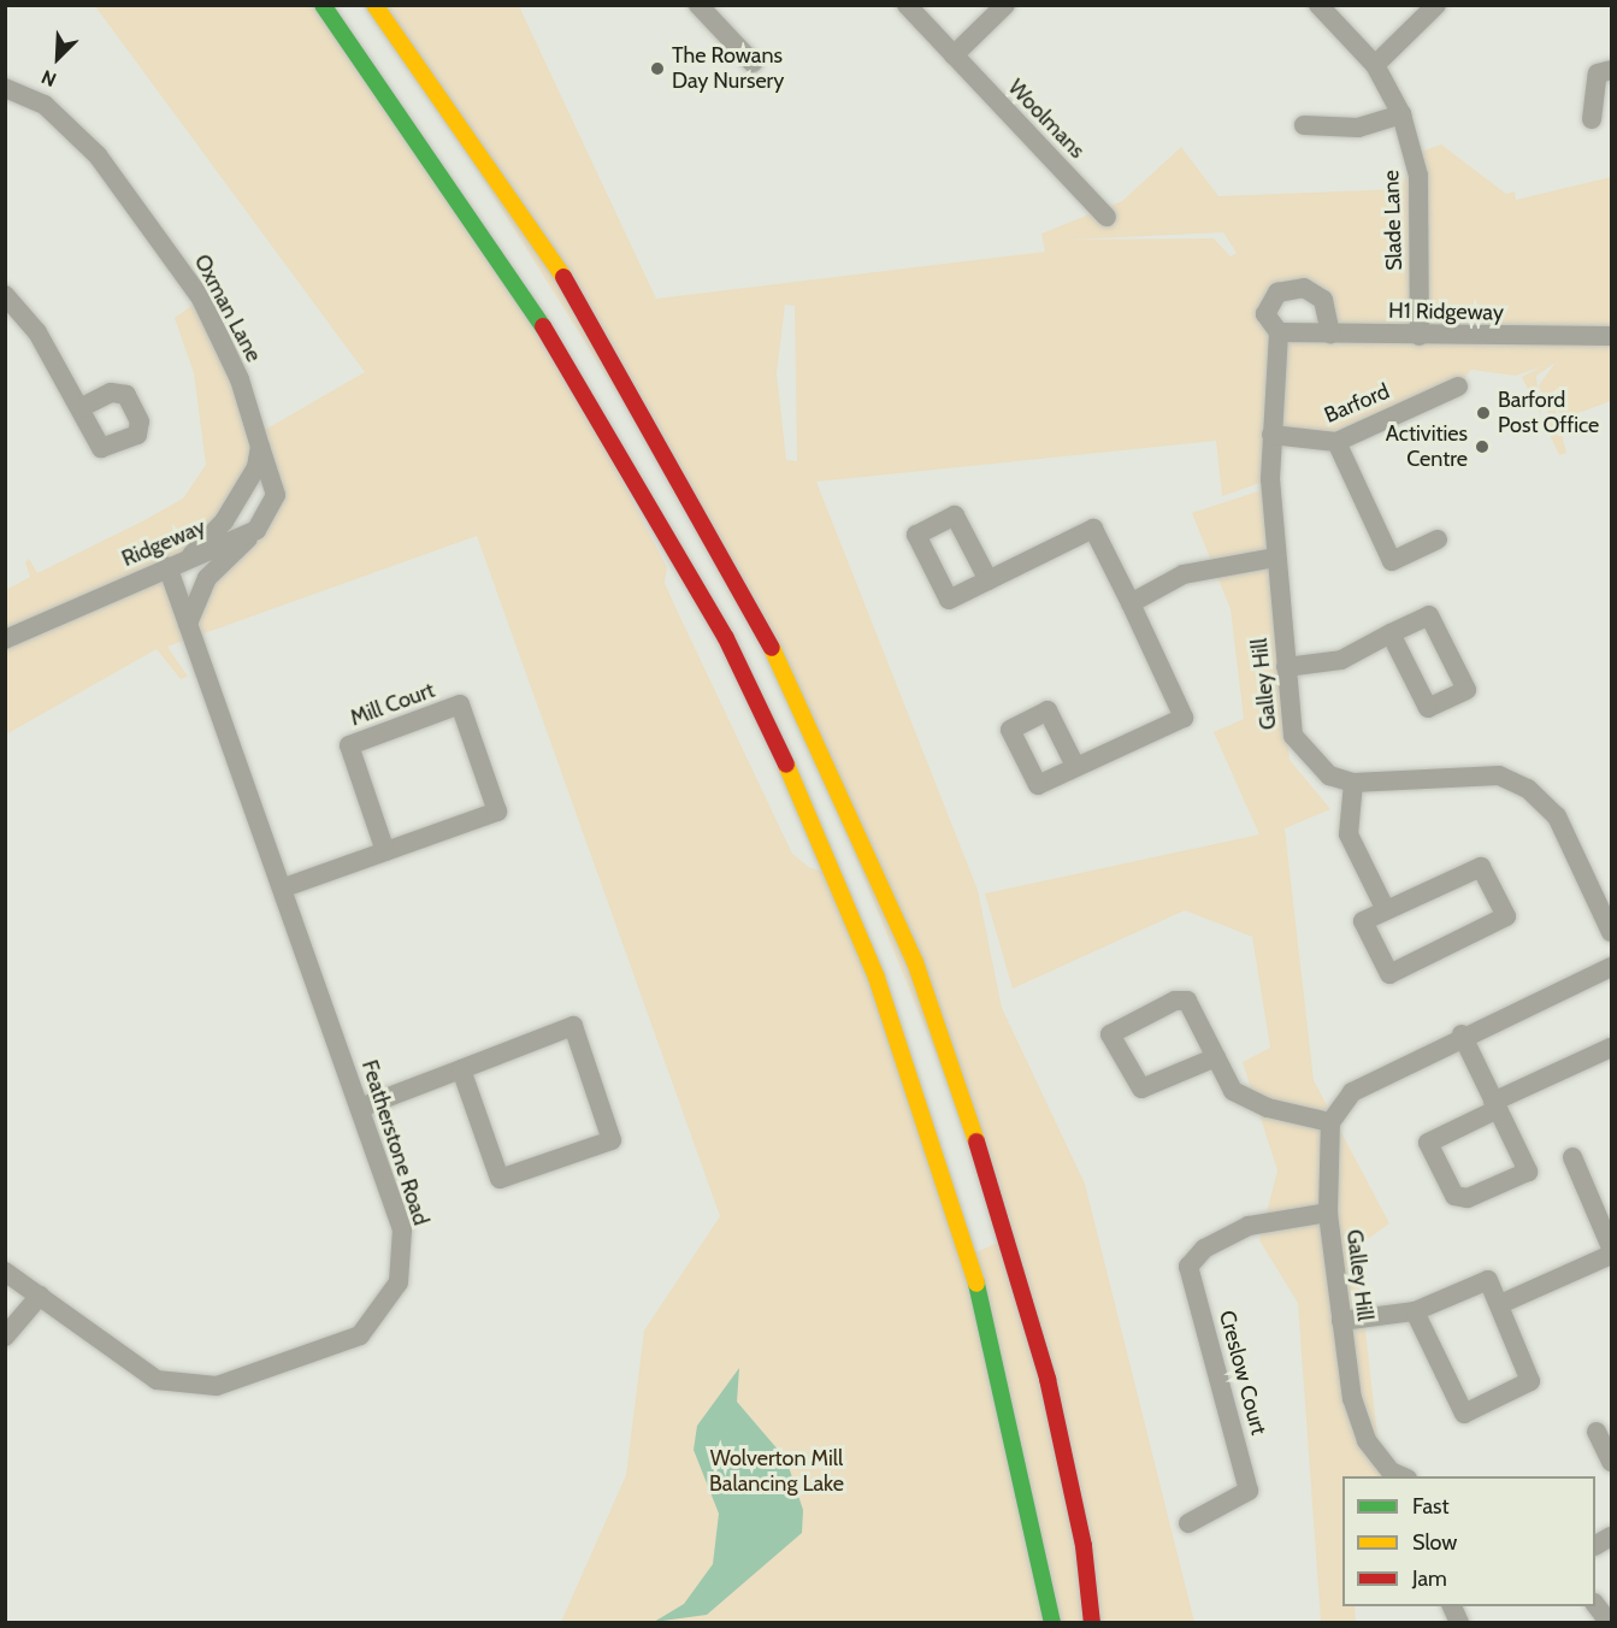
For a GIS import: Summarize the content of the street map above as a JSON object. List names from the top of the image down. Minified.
{"streets":{"street":["Woolmans","Slade Lane","Oxman Lane","H1 Ridgeway","Barford","Ridgeway","Galley Hill","Mill Court","Featherstone Road","Creslow Court"]},"crossings":[["Slade Lane","H1 Ridgeway"],["H1 Ridgeway","Galley Hill"],["Barford","Galley Hill"],["Ridgeway","Featherstone Road"],["Galley Hill","Creslow Court"],["Mill Court","Featherstone Road"]],"parks":["Wolverton Mill Balancing Lake"],"places":["The Rowans Day Nursery","Barford Post Office","Activities Centre"],"legend":["Fast","Slow","Jam"],"north":"bottom left"}
